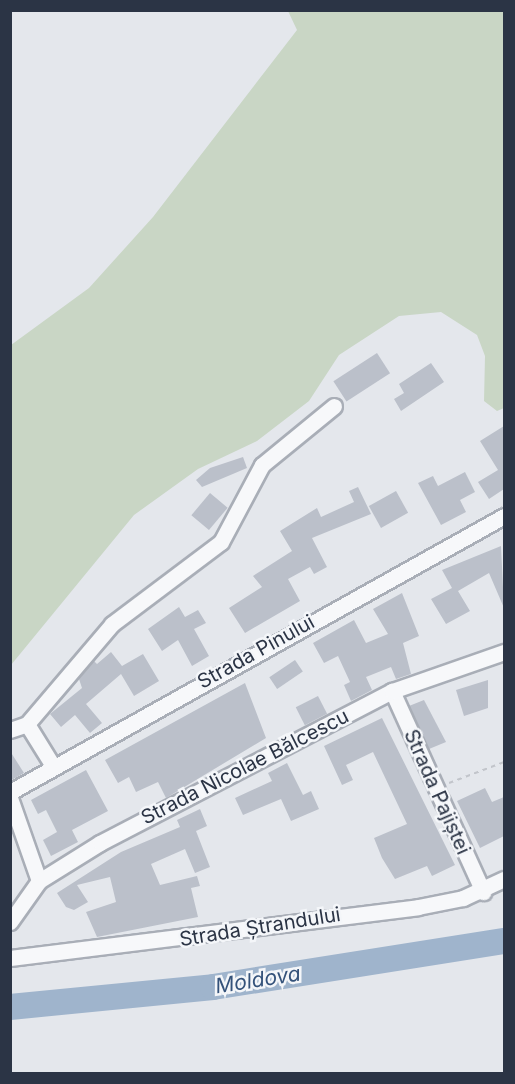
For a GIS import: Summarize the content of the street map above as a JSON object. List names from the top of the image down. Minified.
{"streets":{"street":["Strada Pinului","Strada Nicolae Bălcescu","Strada Pajiștei","Strada Ștrandului"]},"crossings":[["Strada Nicolae Bălcescu","Strada Pajiștei"],["Strada Pajiștei","Strada Ștrandului"]],"water":["Moldova"]}
